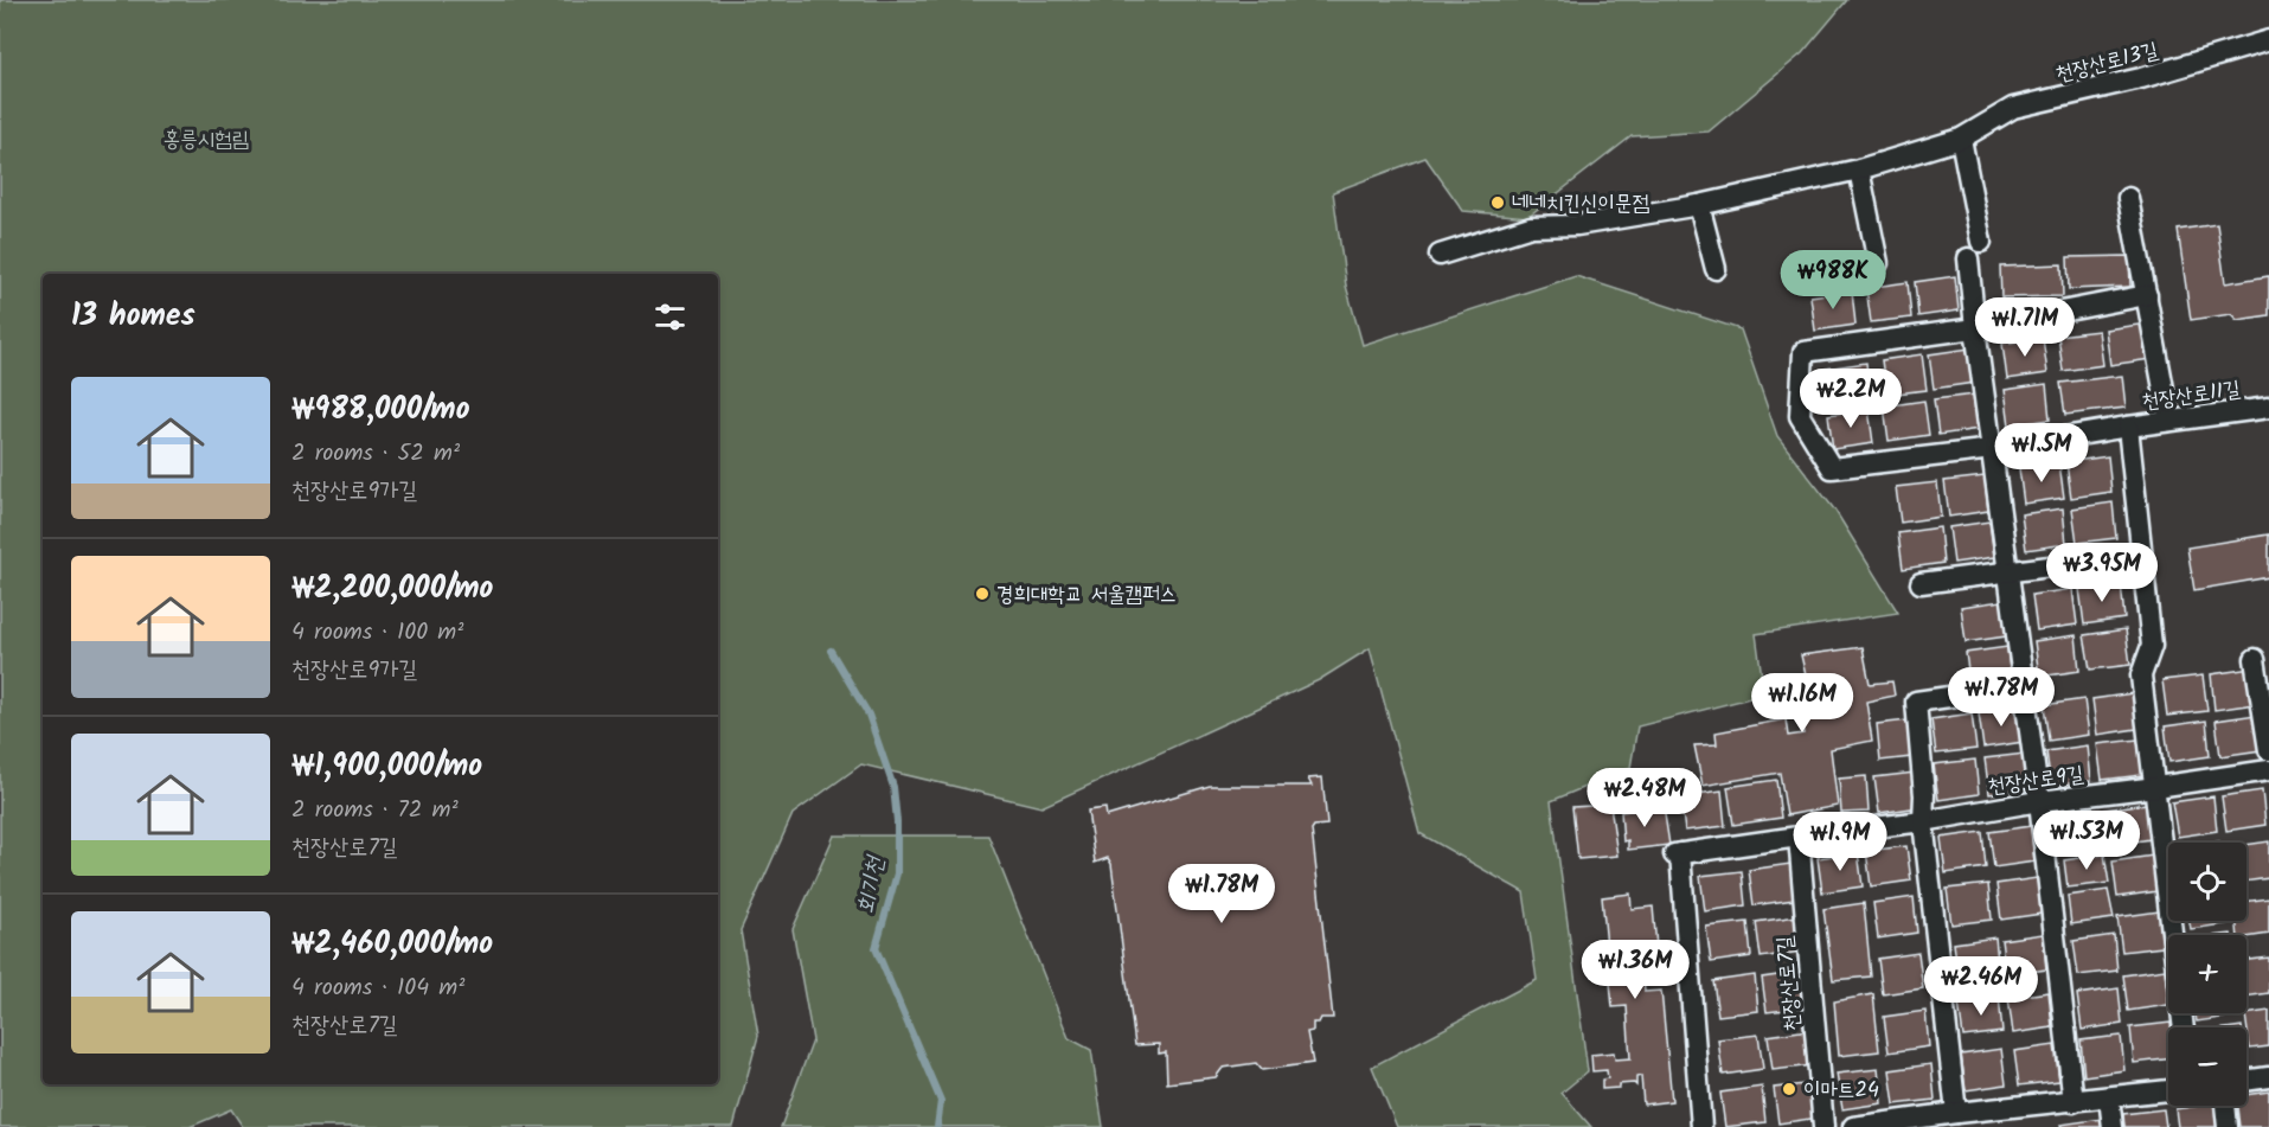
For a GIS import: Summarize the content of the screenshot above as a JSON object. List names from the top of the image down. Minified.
{"streets":{"street":["천장산로13길","천장산로11길","천장산로9길","천장산로7길"]},"crossings":[["천장산로9길","천장산로7길"]],"water":["회기천"],"parks":["홍릉시험림"],"places":["네네치킨신이문점","경희대학교 서울캠퍼스","이마트24"],"page":{"price":["₩988K","₩1.71M","₩2.2M","₩1.5M","₩3.95M","₩1.78M","₩1.16M","₩2.48M","₩1.53M","₩1.9M","₩1.78M","₩1.36M","₩2.46M"],"heading":"13 homes","list":[{"name":"₩988,000/mo","note":"2 rooms · 52 m² · 천장산로9가길"},{"name":"₩2,200,000/mo","note":"4 rooms · 100 m² · 천장산로9가길"},{"name":"₩1,900,000/mo","note":"2 rooms · 72 m² · 천장산로7길"},{"name":"₩2,460,000/mo","note":"4 rooms · 104 m² · 천장산로7길"}],"map_buttons":["+","−"]}}
